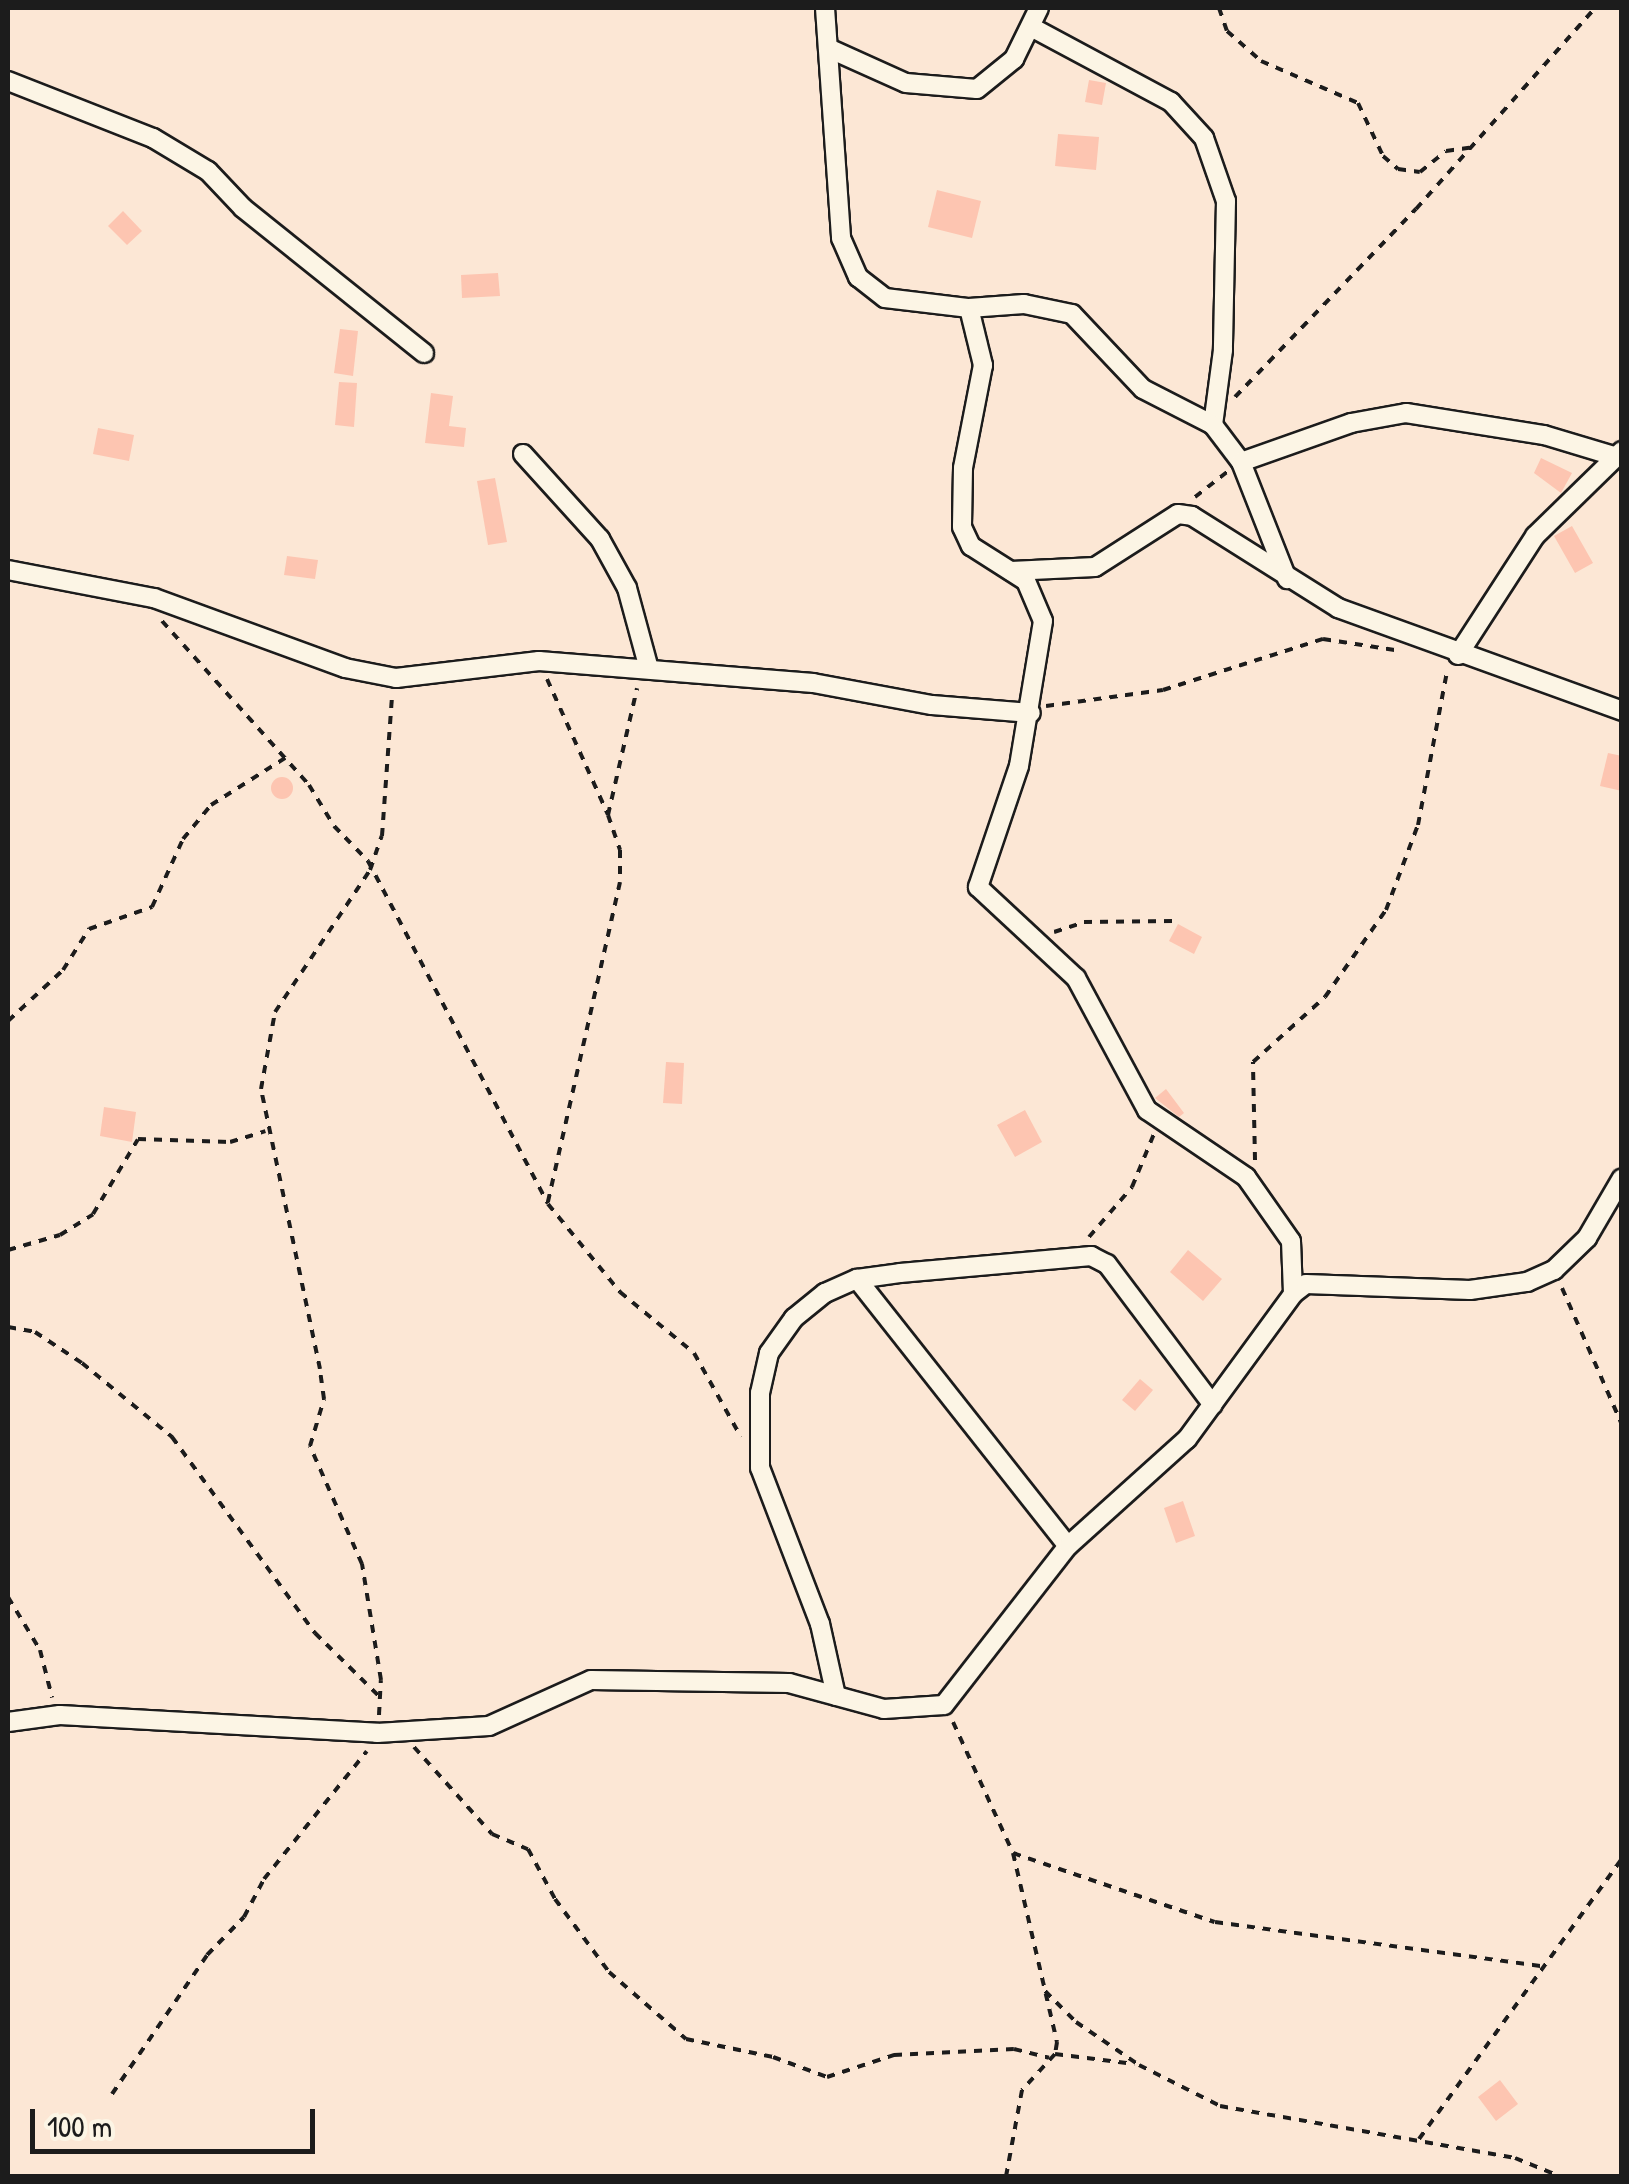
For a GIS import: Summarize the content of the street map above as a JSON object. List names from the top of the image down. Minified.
{"scale_bar":"100 m"}
